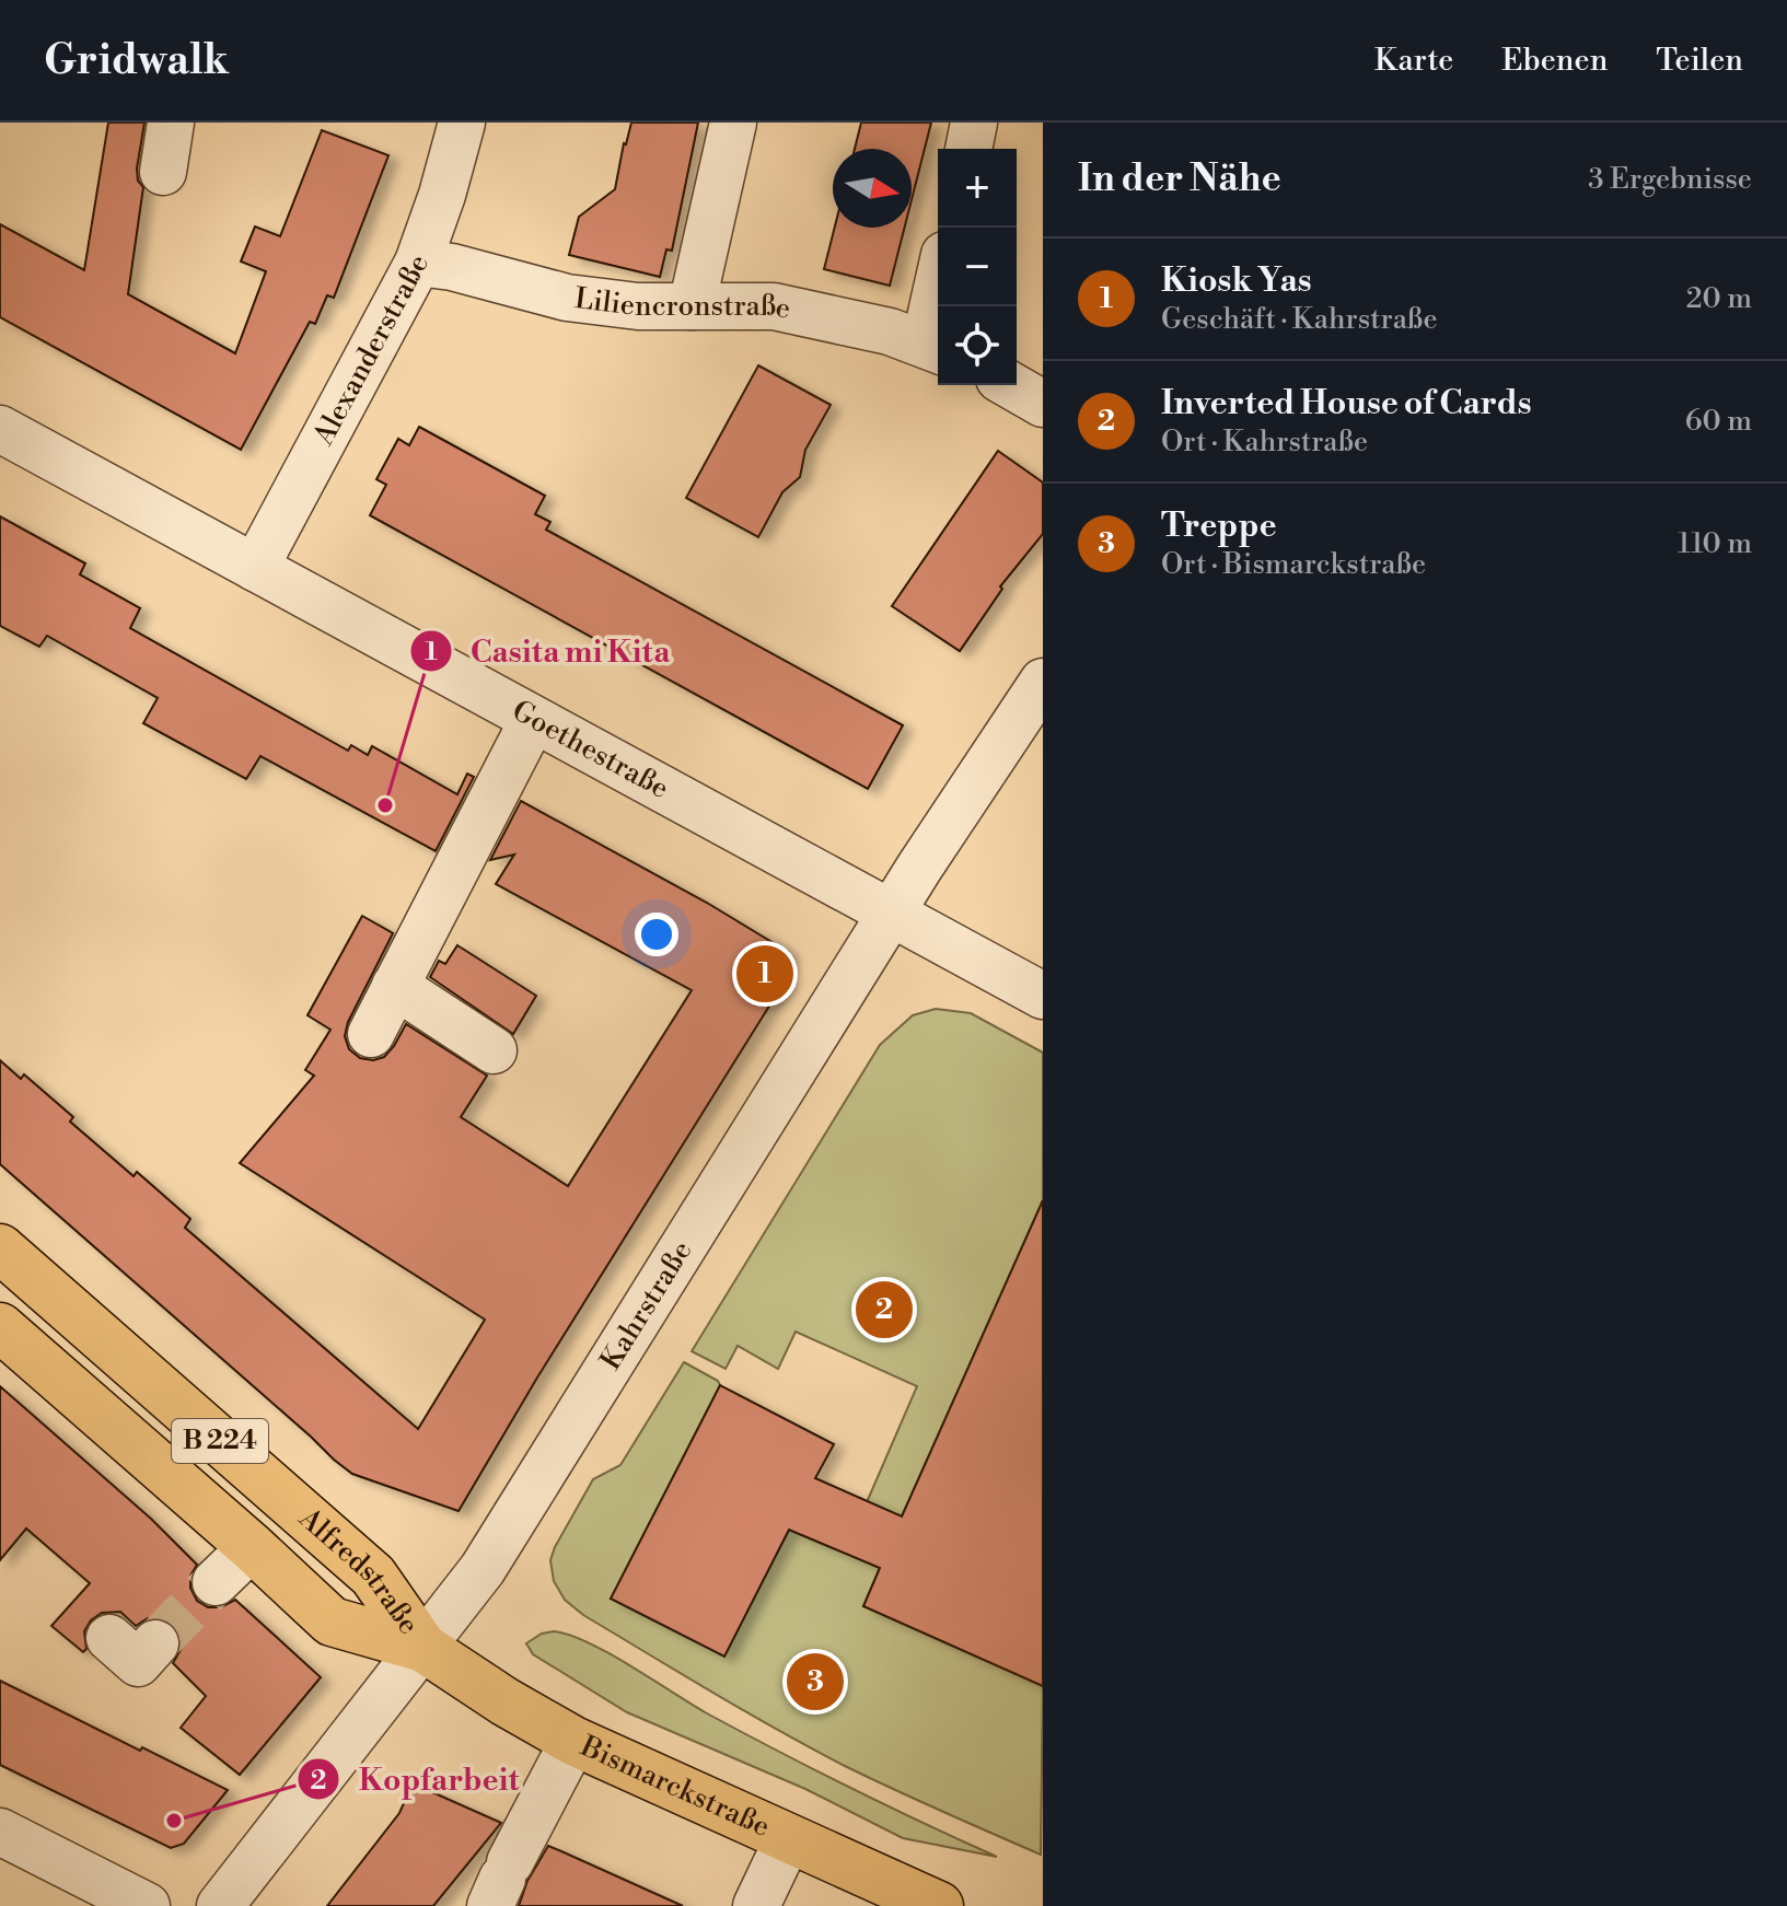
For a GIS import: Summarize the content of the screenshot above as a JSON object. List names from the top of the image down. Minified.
{"streets":{"main road":["B 224","Alfredstraße","Bismarckstraße"],"street":["Liliencronstraße","Alexanderstraße","Goethestraße","Kahrstraße"]},"crossings":[["Liliencronstraße","Alexanderstraße"],["Alexanderstraße","Goethestraße"],["Goethestraße","Kahrstraße"],["Kahrstraße","Alfredstraße"],["Kahrstraße","Bismarckstraße"],["Alfredstraße","Bismarckstraße"]],"places":["Casita mi Kita","Kopfarbeit"],"north":"right","page":{"header":"Gridwalk","nav":["Karte","Ebenen","Teilen"],"heading":["In der Nähe","3 Ergebnisse"],"map_buttons":["+","−"],"list":[{"mark":"1","name":"Kiosk Yas","note":"Geschäft · Kahrstraße","value":"20 m"},{"mark":"2","name":"Inverted House of Cards","note":"Ort · Kahrstraße","value":"60 m"},{"mark":"3","name":"Treppe","note":"Ort · Bismarckstraße","value":"110 m"}],"pins":["1","2","3"]}}
